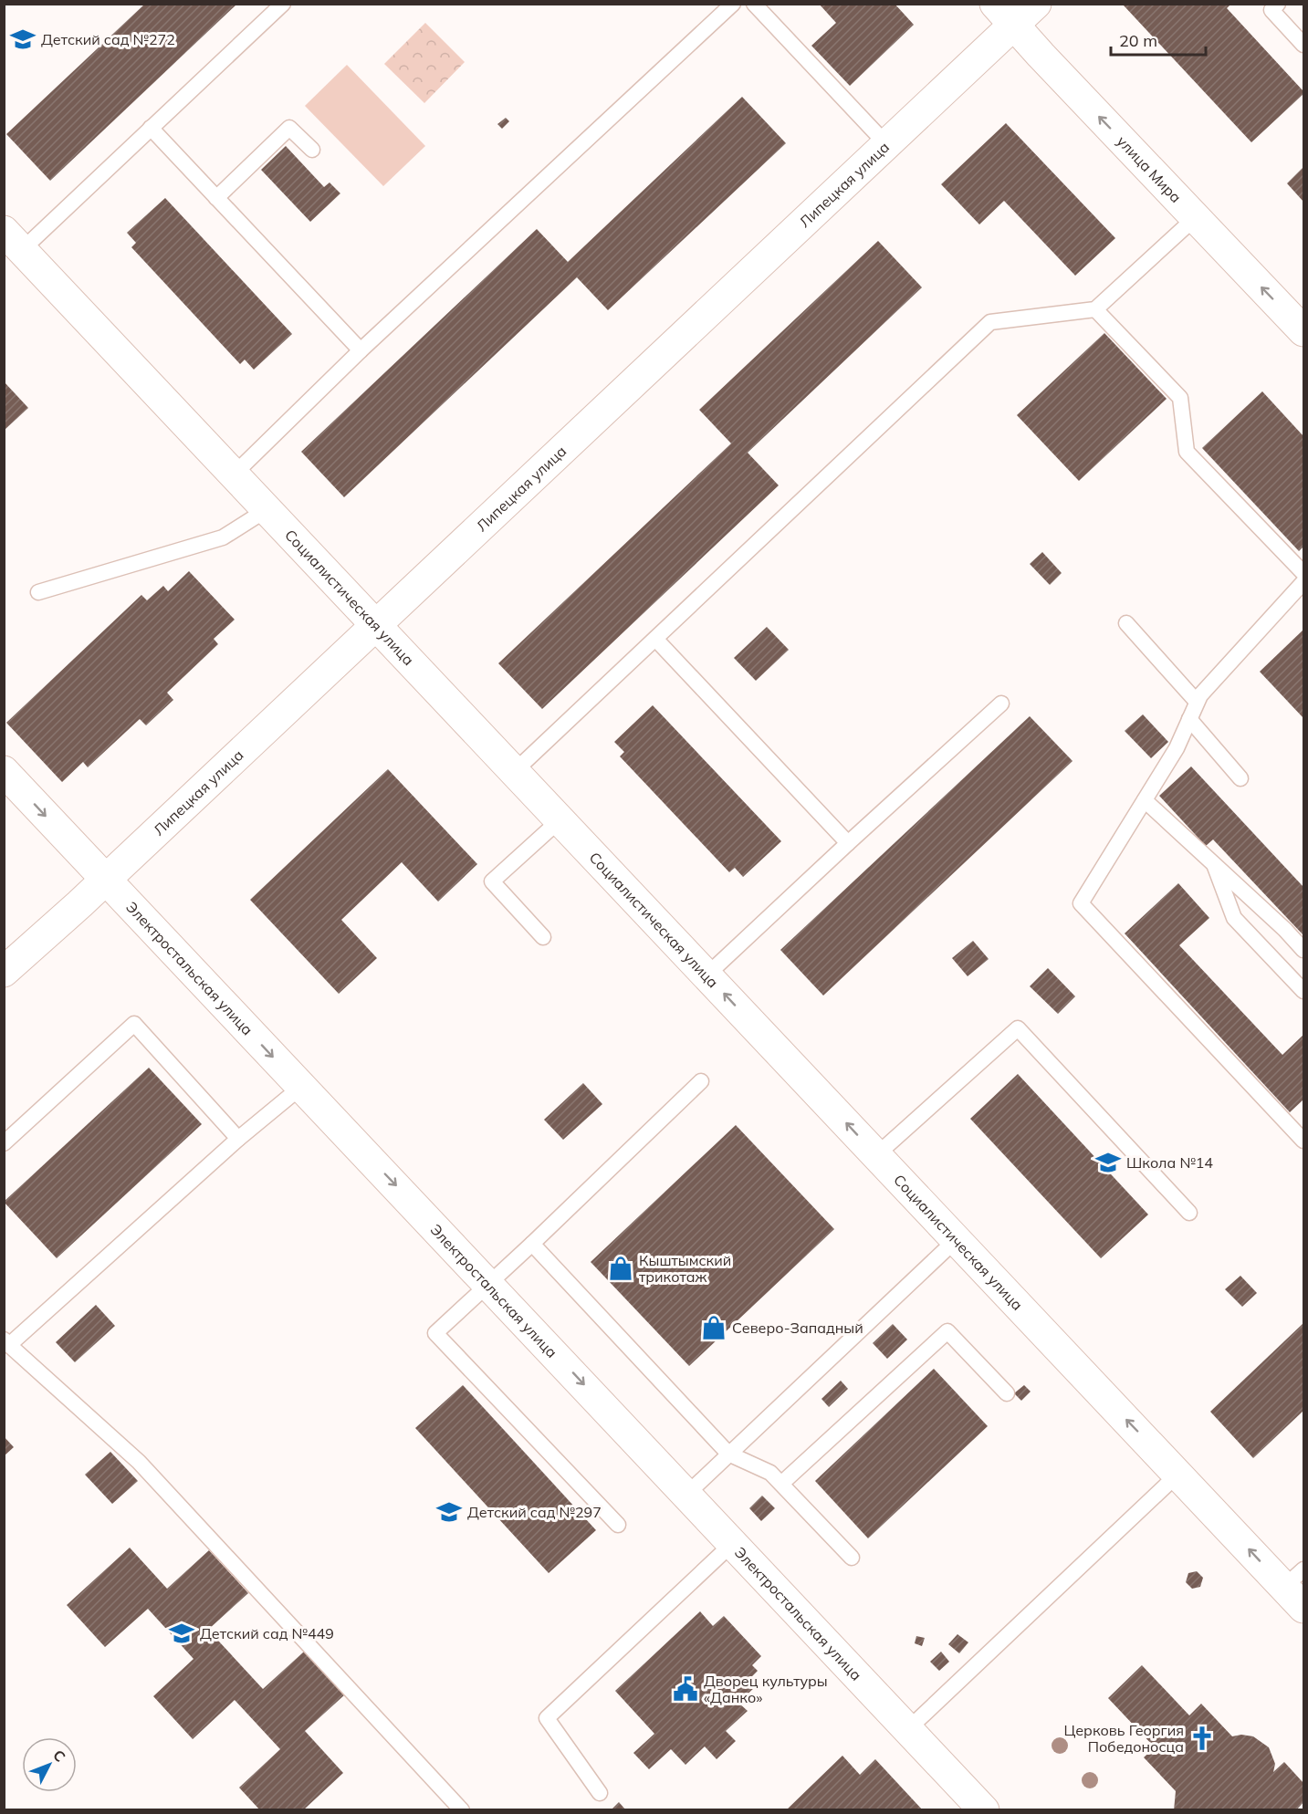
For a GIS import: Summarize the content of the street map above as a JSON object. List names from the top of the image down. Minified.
{"streets":{"street":["улица Мира","Липецкая улица","Социалистическая улица","Электростальская улица"]},"crossings":[["улица Мира","Липецкая улица"],["Липецкая улица","Социалистическая улица"],["Липецкая улица","Электростальская улица"]],"one_way":["улица Мира","Социалистическая улица","Электростальская улица"],"places":{"school or university":["Детский сад №272","Школа №14","Детский сад №297","Детский сад №449"],"shop":["Кыштымский трикотаж","Северо-Западный"],"public building":["Дворец культуры «Данко»"],"church":["Церковь Георгия Победоносца"]},"scale_bar":"20 m","north":"top right"}
